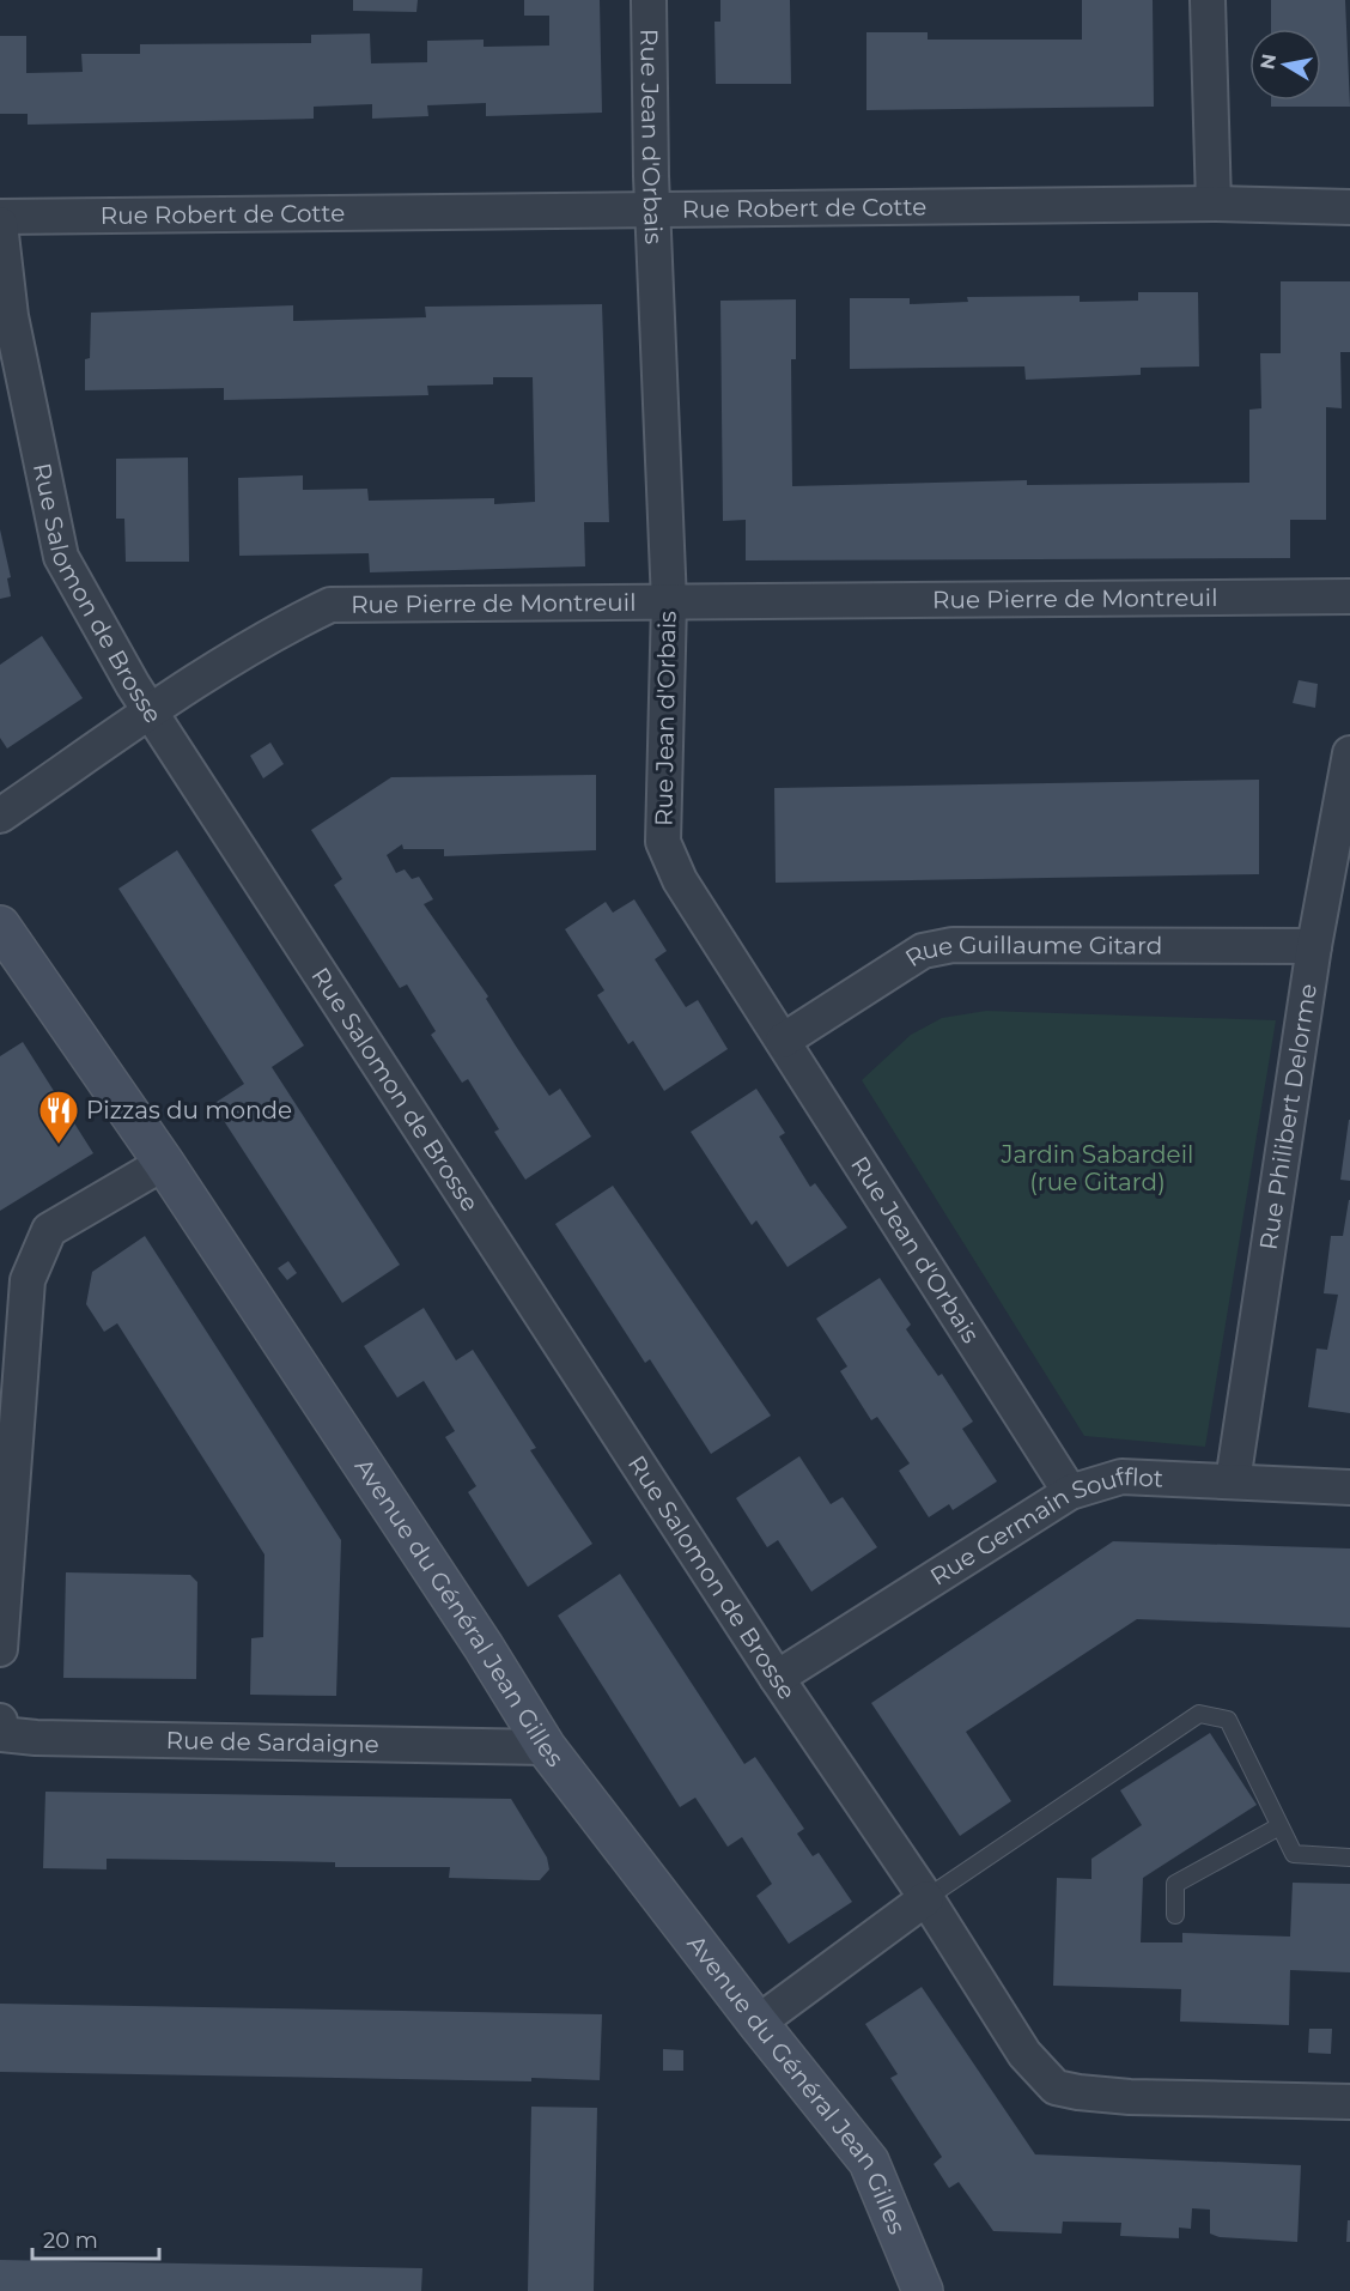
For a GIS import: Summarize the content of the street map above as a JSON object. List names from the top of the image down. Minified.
{"streets":{"main road":["Avenue du Général Jean Gilles"],"street":["Rue Jean d'Orbais","Rue Robert de Cotte","Rue Salomon de Brosse","Rue Pierre de Montreuil","Rue Guillaume Gitard","Rue Philibert Delorme","Rue Germain Soufflot","Rue de Sardaigne"]},"crossings":[["Rue Jean d'Orbais","Rue Robert de Cotte"],["Rue Jean d'Orbais","Rue Pierre de Montreuil"],["Rue Jean d'Orbais","Rue Guillaume Gitard"],["Rue Jean d'Orbais","Rue Germain Soufflot"],["Rue Salomon de Brosse","Rue Pierre de Montreuil"],["Rue Salomon de Brosse","Rue Germain Soufflot"],["Rue Guillaume Gitard","Rue Philibert Delorme"],["Rue Philibert Delorme","Rue Germain Soufflot"],["Avenue du Général Jean Gilles","Rue de Sardaigne"]],"parks":["Jardin Sabardeil (rue Gitard)"],"places":{"restaurant":["Pizzas du monde"]},"scale_bar":"20 m","north":"left"}
